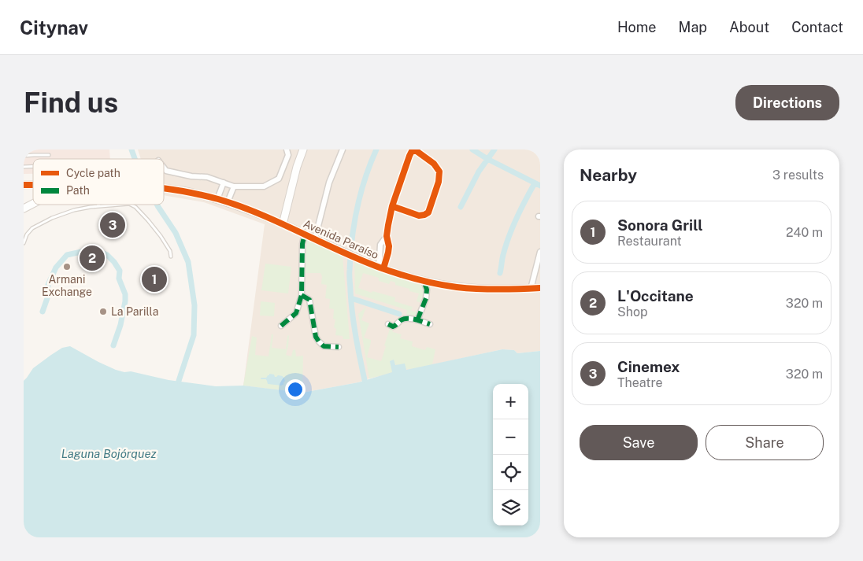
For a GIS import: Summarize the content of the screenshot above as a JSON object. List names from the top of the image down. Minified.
{"streets":{"street":["Avenida Paraíso"]},"water":["Laguna Bojórquez"],"places":["Armani Exchange","La Parilla"],"legend":["Cycle path","Path"],"page":{"header":"Citynav","nav":["Home","Map","About","Contact"],"buttons":["Directions",["Save","Share"]],"title":"Find us","heading":["Nearby","3 results"],"list":[{"mark":"1","name":"Sonora Grill","note":"Restaurant","value":"240 m"},{"mark":"2","name":"L'Occitane","note":"Shop","value":"320 m"},{"mark":"3","name":"Cinemex","note":"Theatre","value":"320 m"}],"pins":["3","2","1"],"map_buttons":["+","−"]}}
